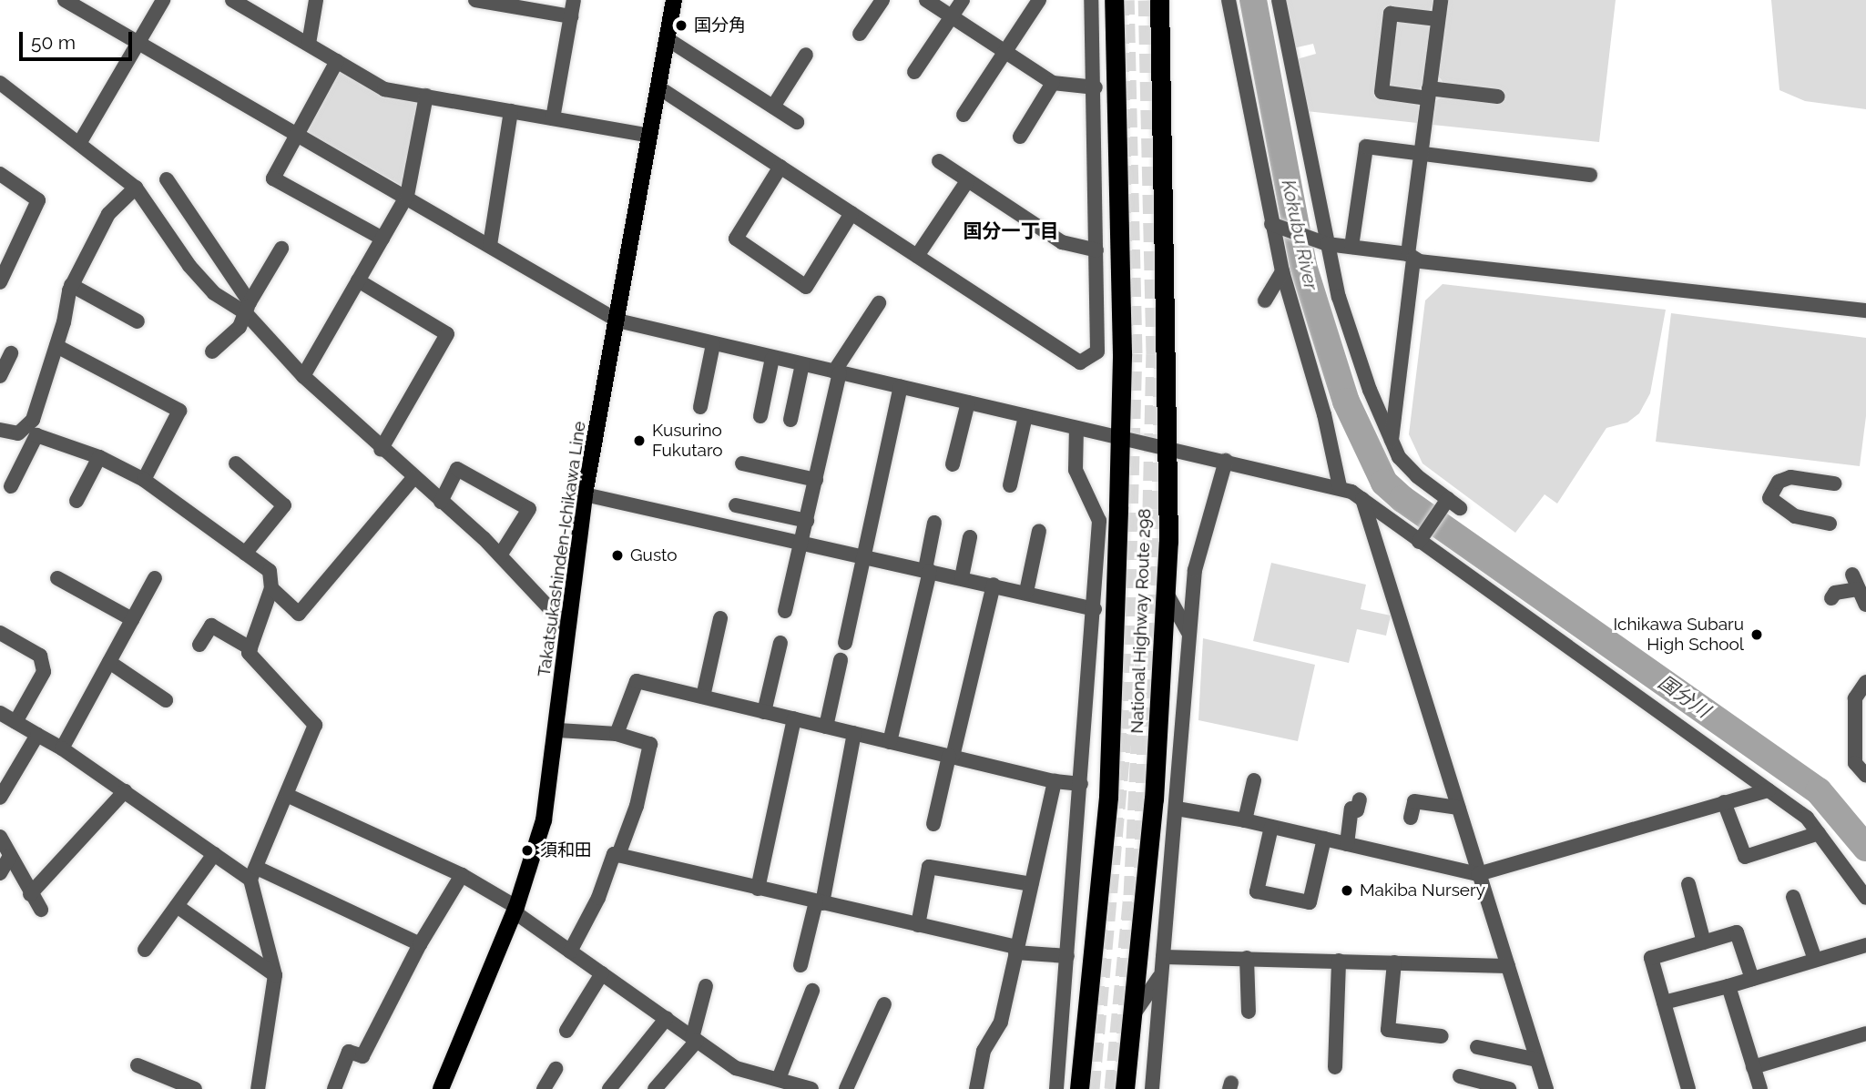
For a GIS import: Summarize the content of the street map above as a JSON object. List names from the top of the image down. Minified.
{"streets":{"highway":["National Highway Route 298"],"main road":["Takatsukashinden-Ichikawa Line"]},"districts":["国分一丁目"],"water":["Kokubu River","国分川"],"places":["国分角","Kusurino Fukutaro","Gusto","Ichikawa Subaru High School","須和田","Makiba Nursery"],"scale_bar":"50 m"}
